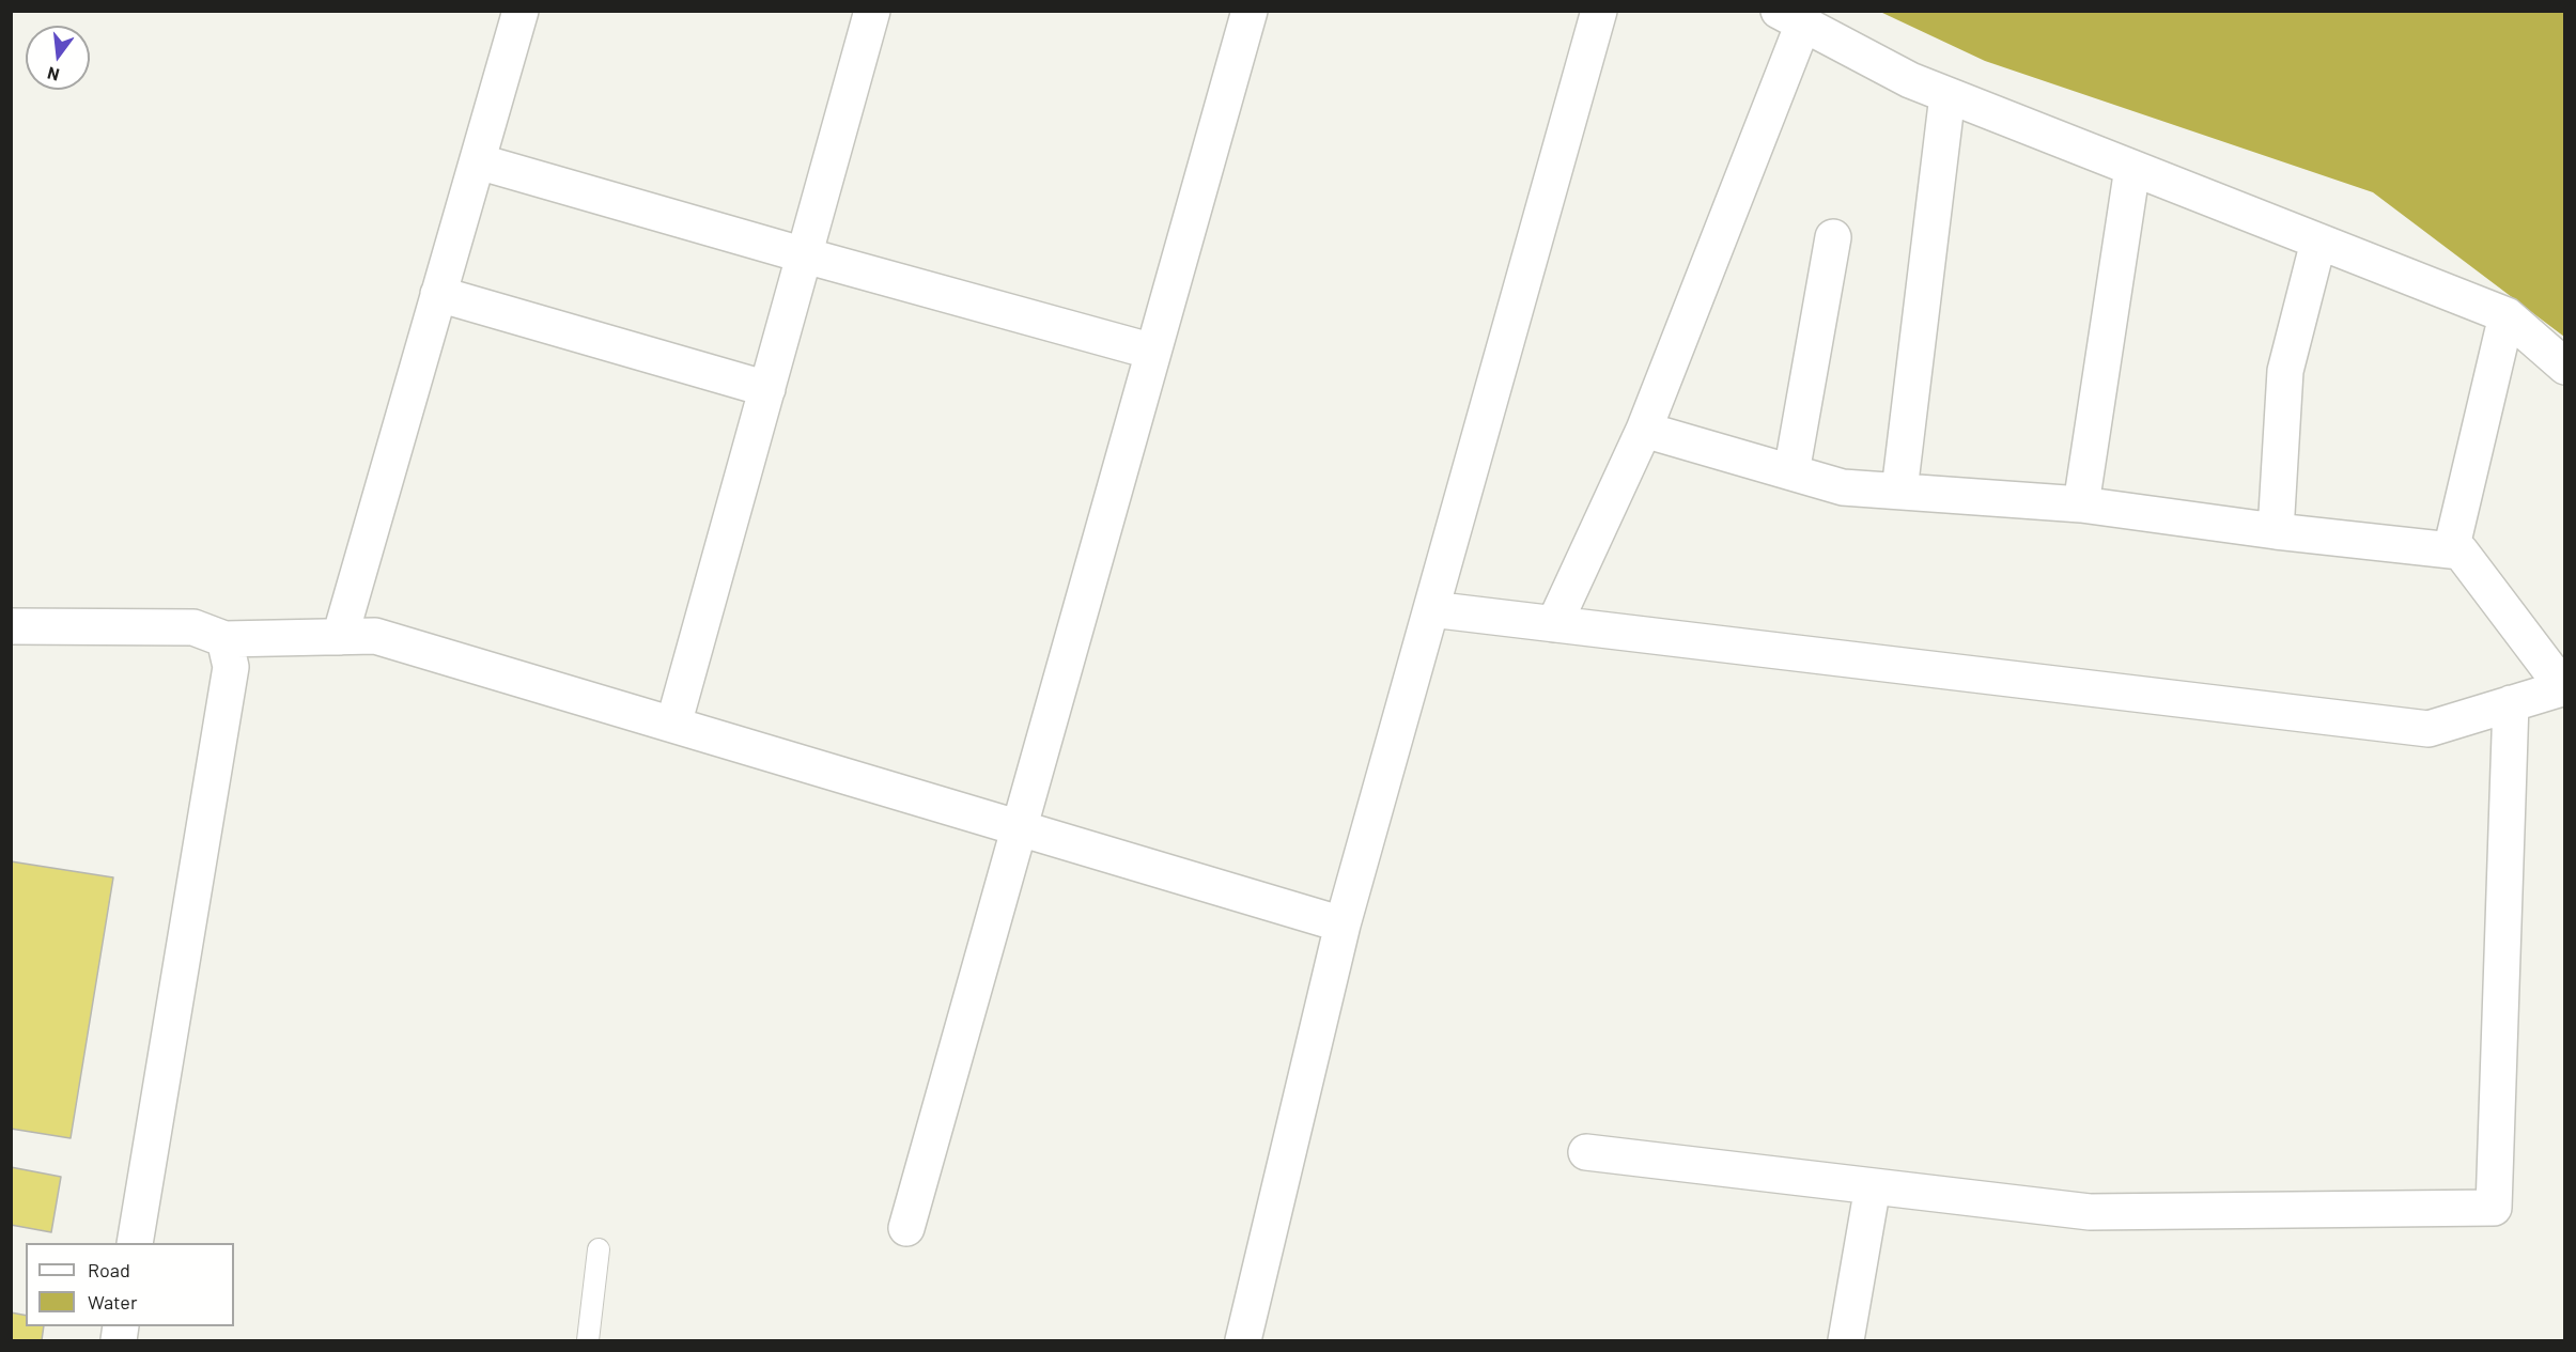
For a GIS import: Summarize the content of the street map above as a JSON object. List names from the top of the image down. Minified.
{"legend":["Road","Water"],"north":"bottom"}
